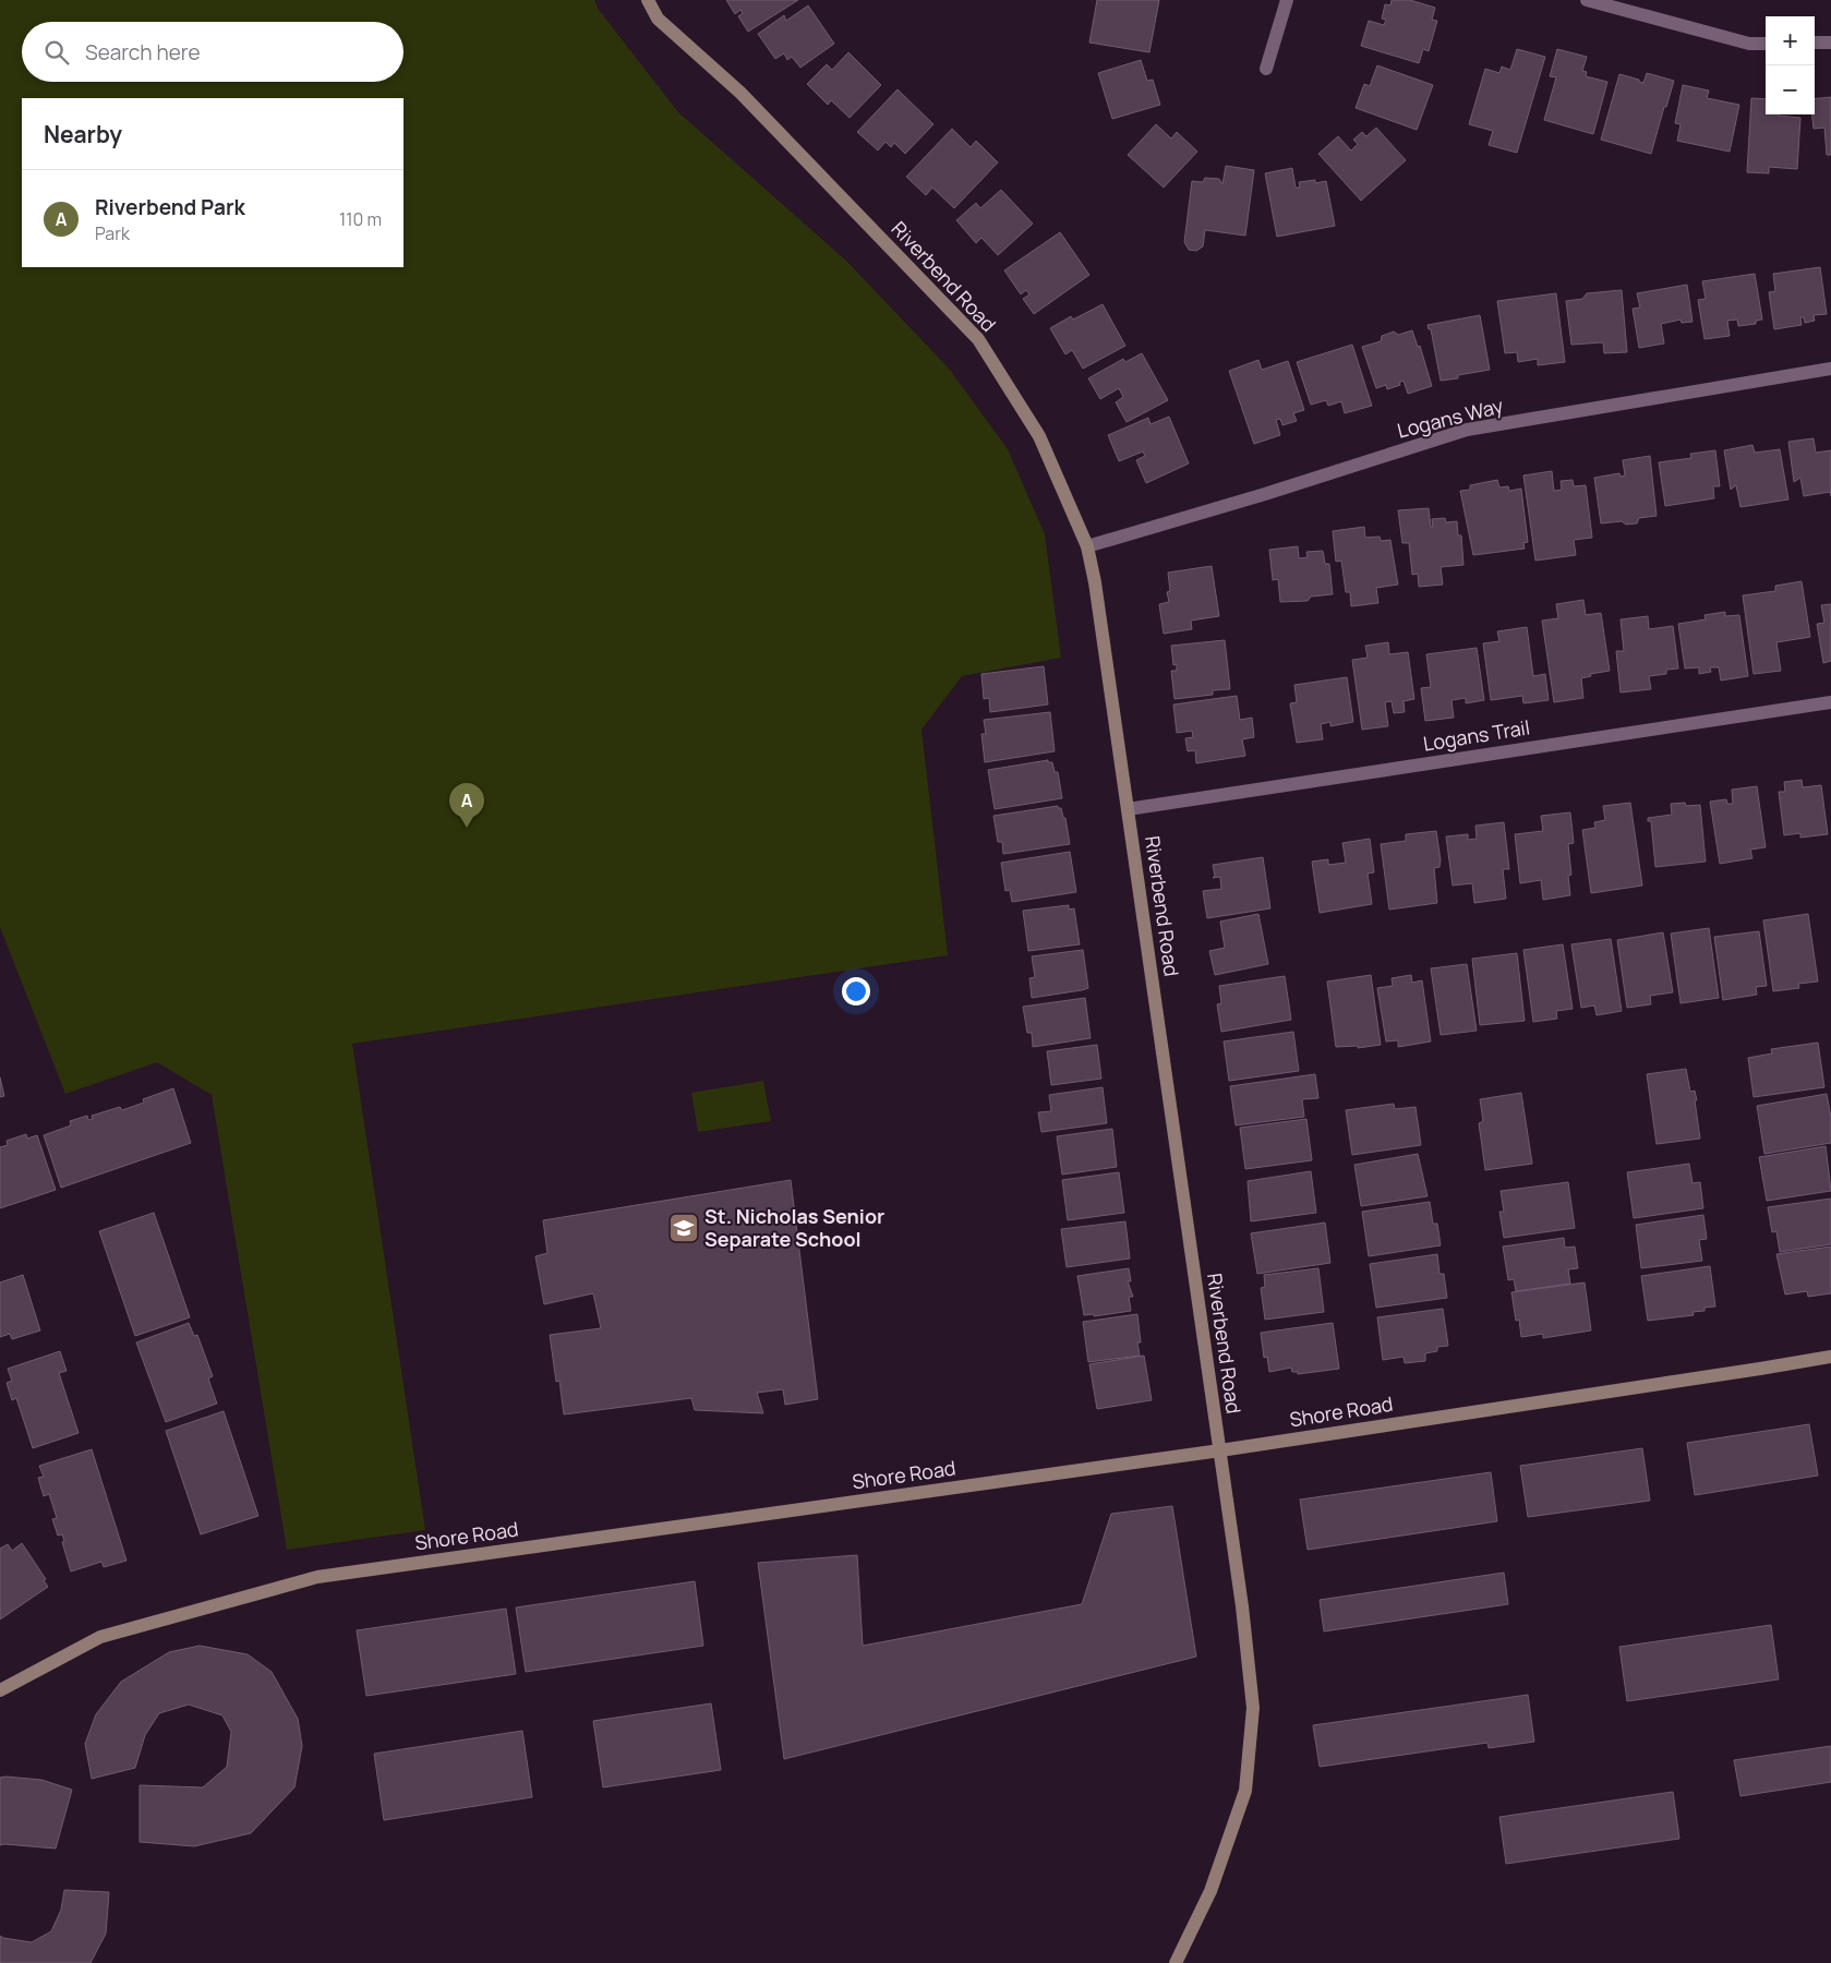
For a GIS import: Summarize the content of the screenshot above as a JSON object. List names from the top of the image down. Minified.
{"streets":{"street":["Riverbend Road","Logans Way","Logans Trail","Shore Road"]},"crossings":[["Riverbend Road","Logans Way"],["Riverbend Road","Logans Trail"],["Riverbend Road","Shore Road"]],"places":{"school or university":["St. Nicholas Senior Separate School"]},"page":{"map_buttons":["+","−"],"search":"Search here","heading":"Nearby","list":[{"mark":"A","name":"Riverbend Park","note":"Park","value":"110 m"}],"pins":"A"}}
